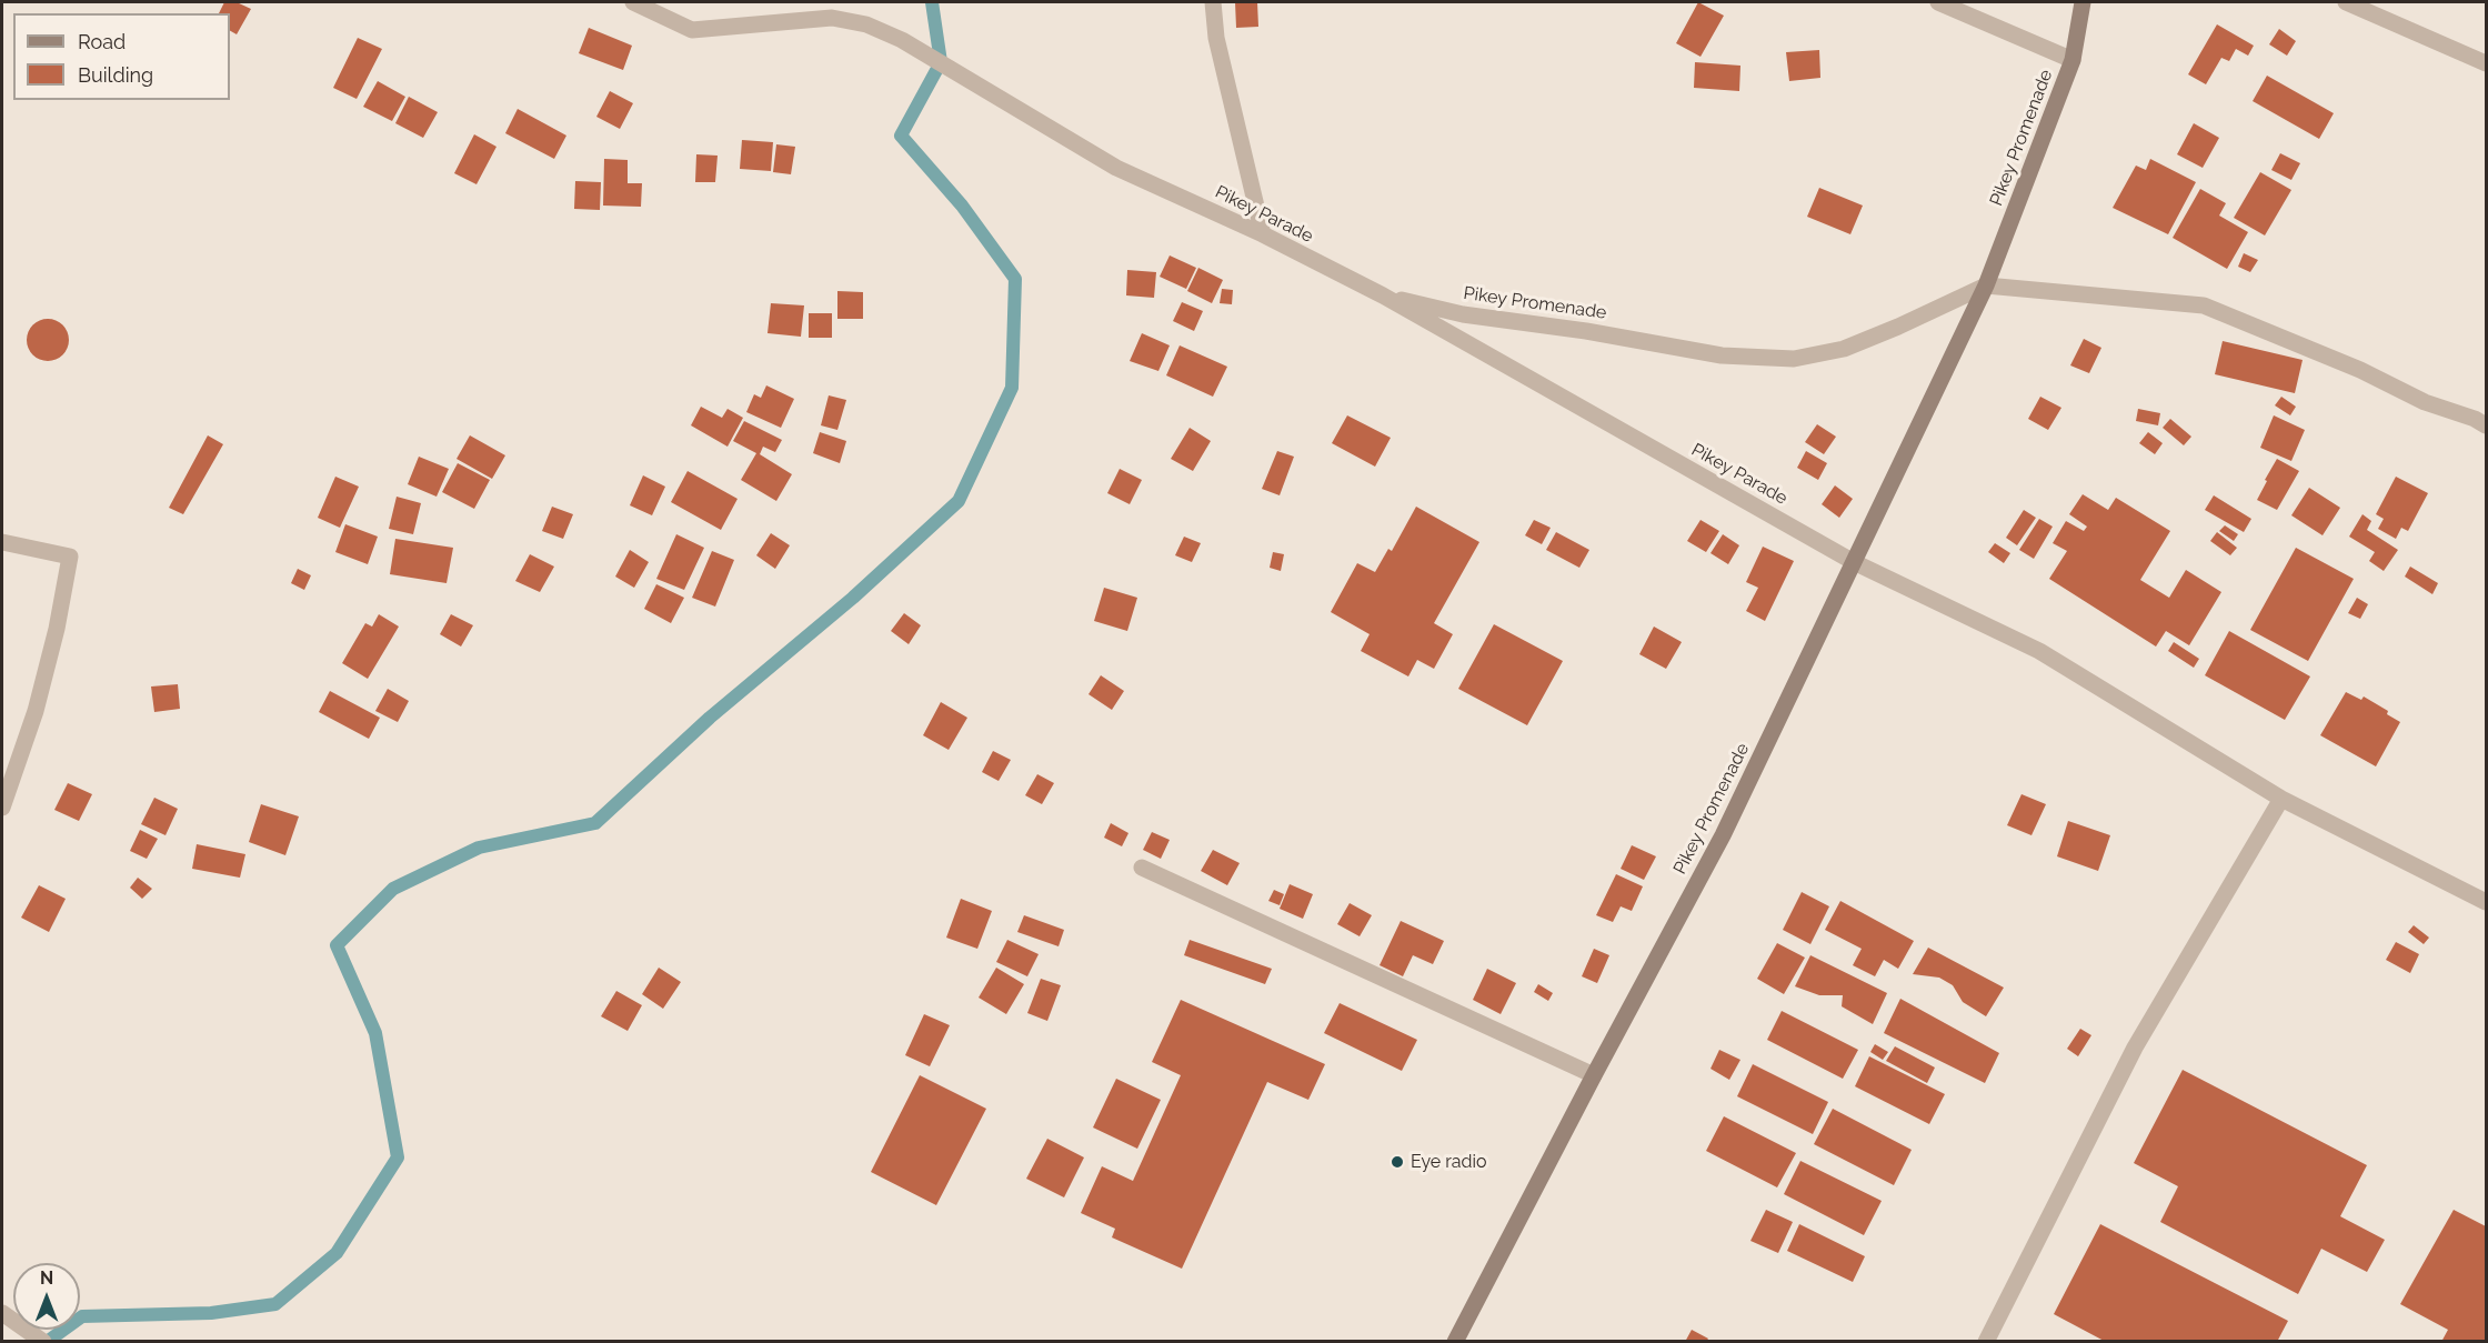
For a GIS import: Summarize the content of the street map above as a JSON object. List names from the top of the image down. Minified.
{"streets":{"street":["Pikey Promenade","Pikey Parade"]},"crossings":[["Pikey Promenade","Pikey Parade"]],"places":["Eye radio"],"legend":["Road","Building"],"north":"top"}
